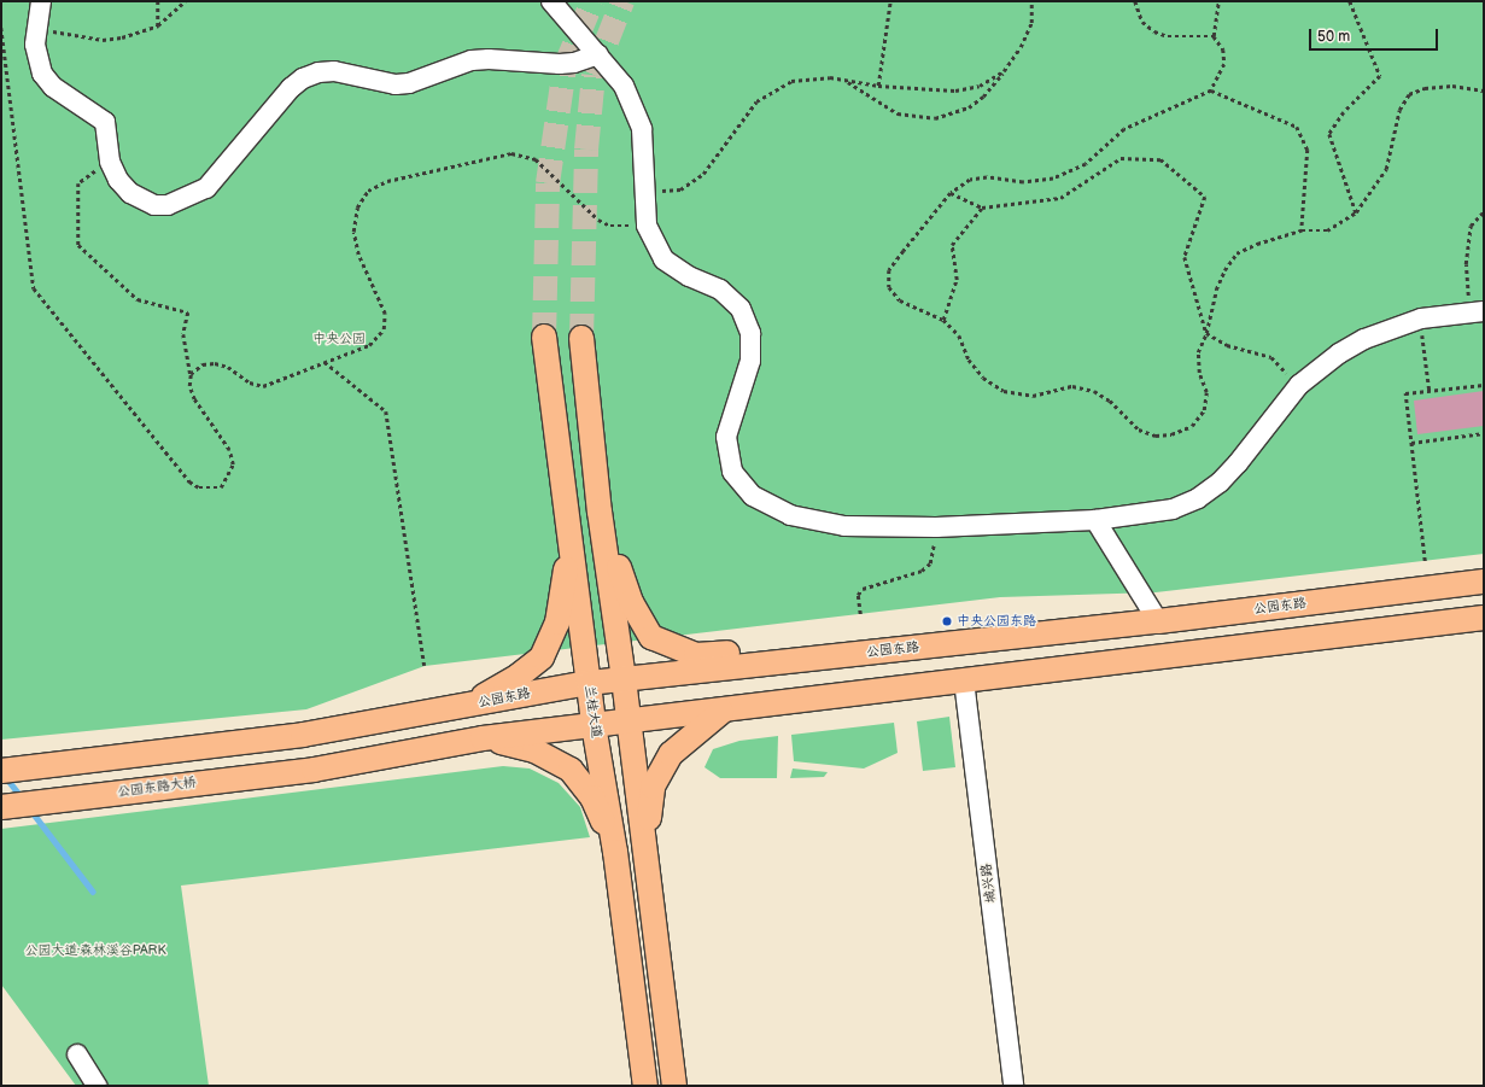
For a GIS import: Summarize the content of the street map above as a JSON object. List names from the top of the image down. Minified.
{"streets":{"main road":["公园东路","兰桂大道","公园东路大桥"],"street":["城兴路"]},"crossings":[["公园东路","兰桂大道"]],"parks":["中央公园","公园大道·森林溪谷PARK"],"places":["中央公园东路"],"scale_bar":"50 m"}
